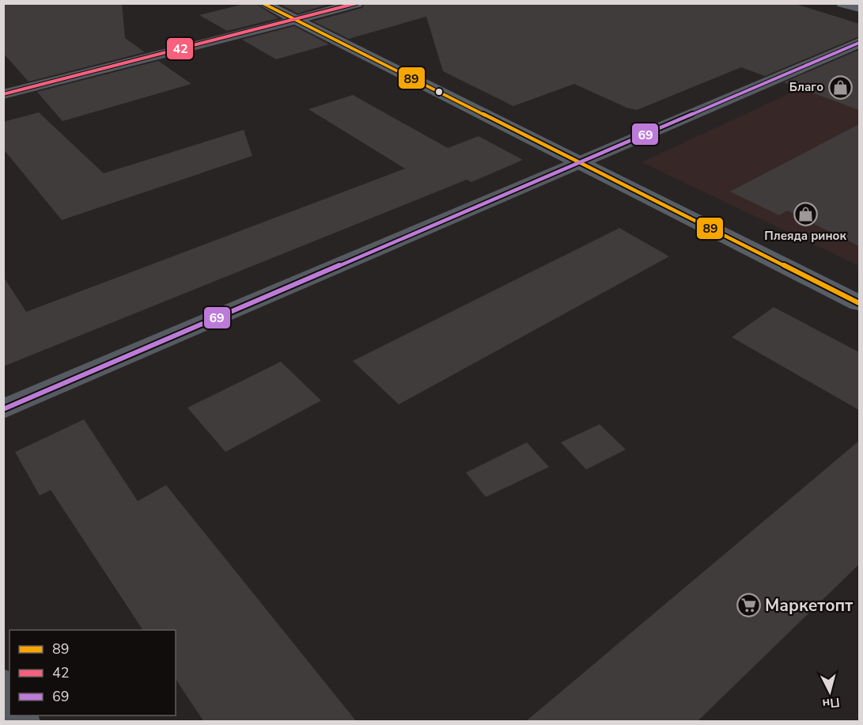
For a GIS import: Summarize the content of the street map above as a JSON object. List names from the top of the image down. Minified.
{"places":{"shop":["Благо","Плеяда ринок"],"supermarket":["Маркетопт"]},"lines":["transit line 89","transit line 42","transit line 69"],"legend":["89","42","69"],"north":"bottom"}
